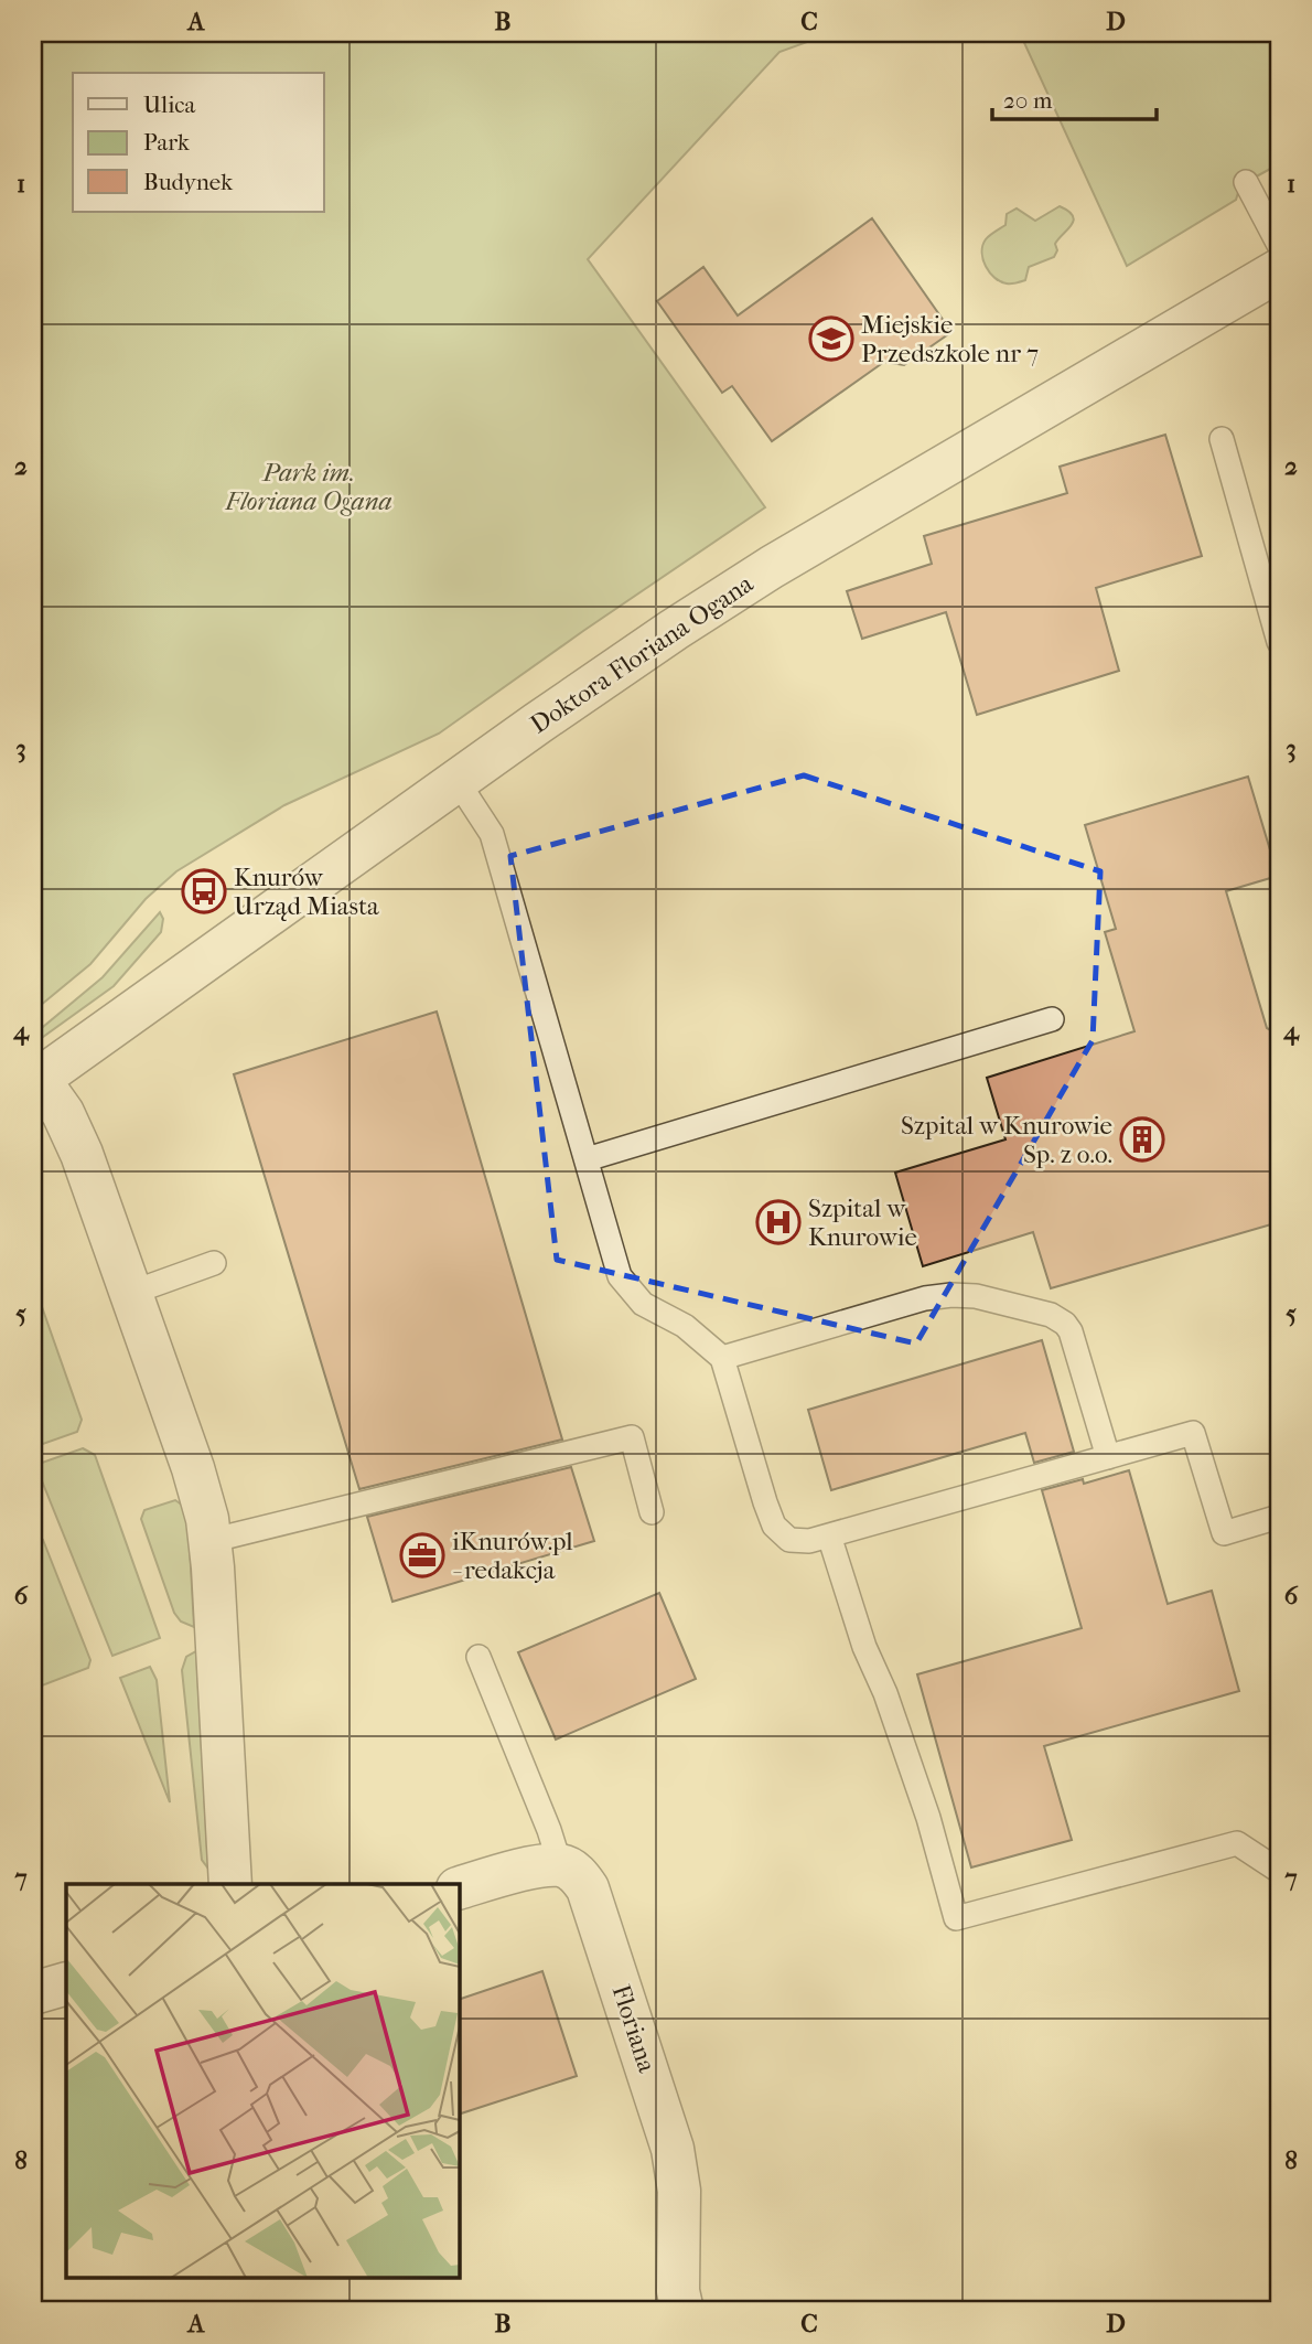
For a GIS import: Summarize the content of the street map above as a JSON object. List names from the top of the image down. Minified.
{"streets":{"street":["Doktora Floriana Ogana","Floriana"]},"parks":["Park im. Floriana Ogana"],"places":{"school or university":["Miejskie Przedszkole nr 7"],"bus stop":["Knurów Urząd Miasta"],"building":["Szpital w Knurowie Sp. z o.o."],"hospital":["Szpital w Knurowie"],"office":["iKnurów.pl - redakcja"]},"legend":["Ulica","Park","Budynek"],"scale_bar":"20 m","grid":{"columns":["A","B","C","D"],"rows":["1","2","3","4","5","6","7","8"]}}
